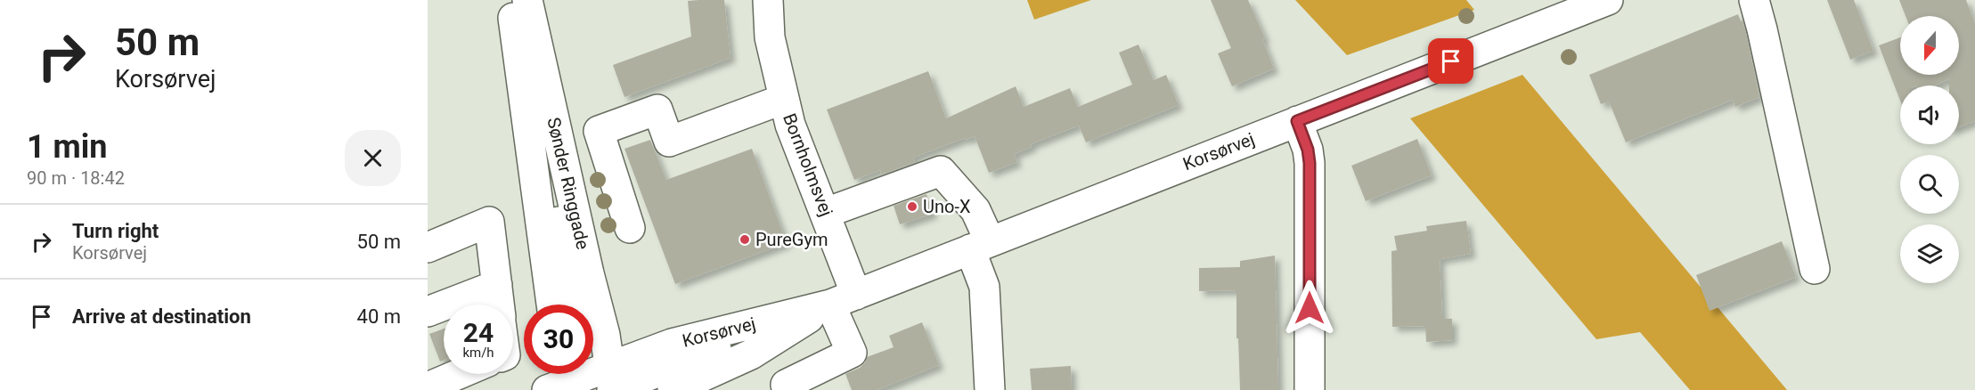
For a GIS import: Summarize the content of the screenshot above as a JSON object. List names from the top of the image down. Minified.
{"streets":{"street":["Korsørvej","Bornholmsvej","Sønder Ringgade"]},"crossings":[["Korsørvej","Bornholmsvej"]],"places":["Uno-X","PureGym"],"north":"bottom","page":{"turn":["50 m","Korsørvej"],"heading":["1 min","90 m · 18:42"],"list":[{"name":"Turn right","note":"Korsørvej","value":"50 m"},{"name":"Arrive at destination","value":"40 m"}],"speed":"24 km/h","limit":"30"}}
